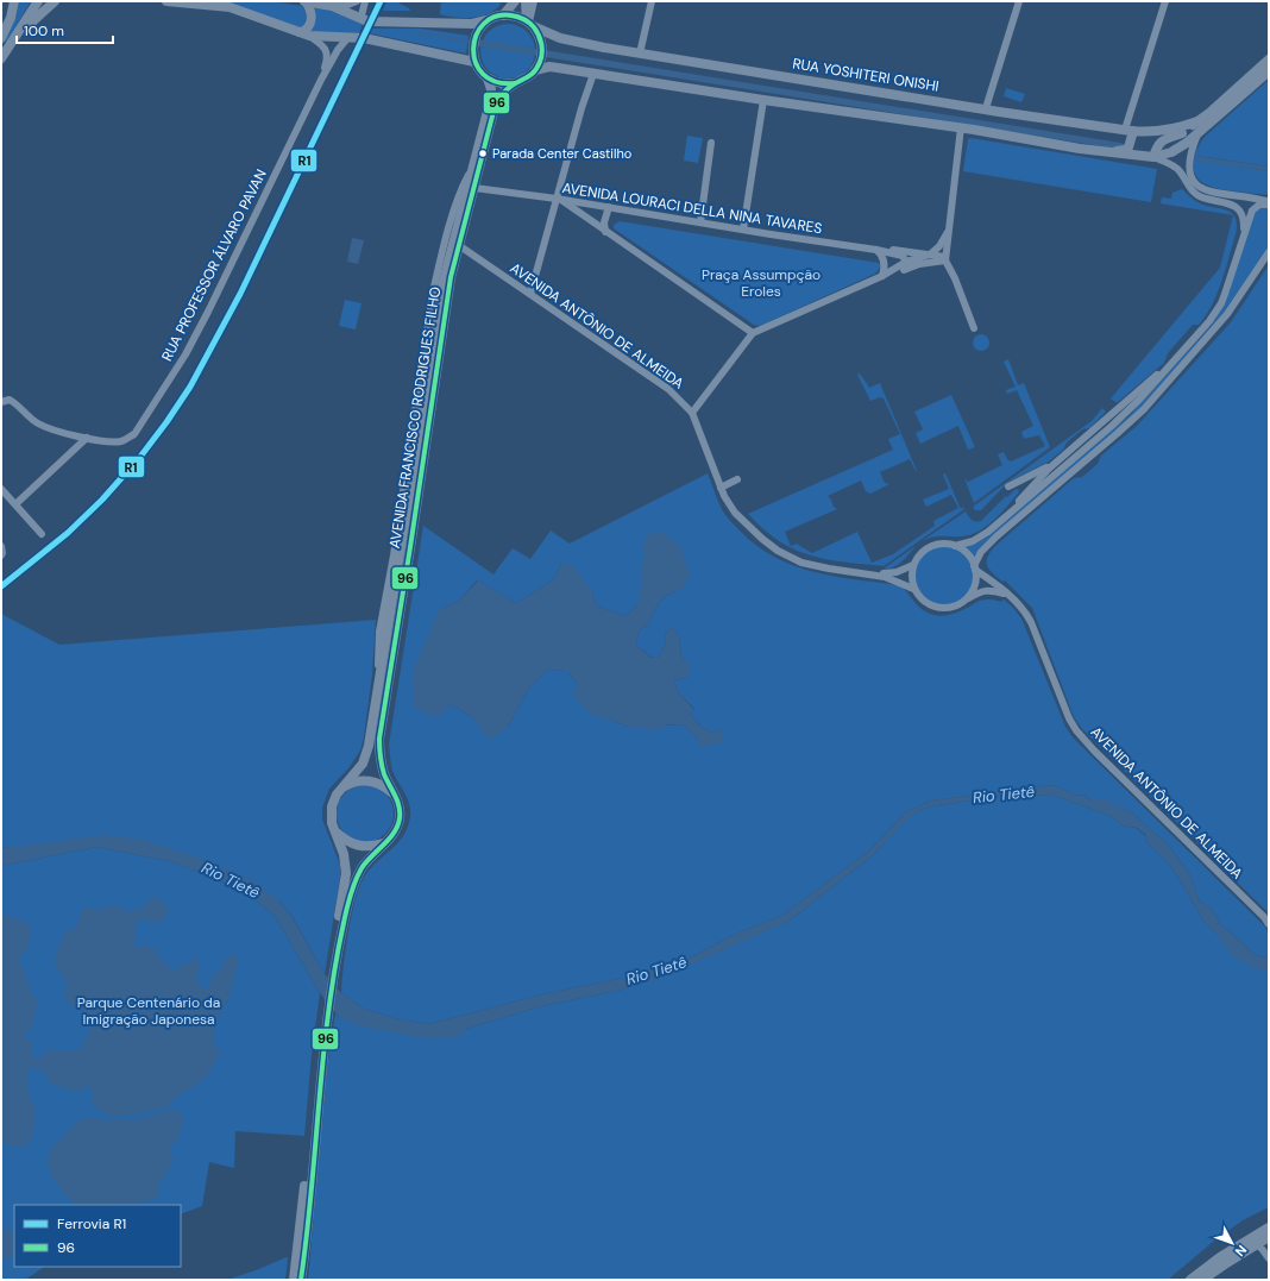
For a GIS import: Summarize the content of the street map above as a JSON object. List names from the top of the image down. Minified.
{"streets":{"main road":["RUA YOSHITERI ONISHI","AVENIDA FRANCISCO RODRIGUES FILHO"],"street":["AVENIDA LOURACI DELLA NINA TAVARES","RUA PROFESSOR ÁLVARO PAVAN","AVENIDA ANTÔNIO DE ALMEIDA"]},"crossings":[["RUA YOSHITERI ONISHI","AVENIDA FRANCISCO RODRIGUES FILHO"],["AVENIDA LOURACI DELLA NINA TAVARES","AVENIDA FRANCISCO RODRIGUES FILHO"],["AVENIDA ANTÔNIO DE ALMEIDA","AVENIDA FRANCISCO RODRIGUES FILHO"]],"water":["Rio Tietê"],"parks":["Praça Assumpção Eroles","Parque Centenário da Imigração Japonesa"],"places":["Parada Center Castilho"],"lines":["rail line R1","transit line 96"],"legend":["Ferrovia R1","96"],"scale_bar":"100 m","north":"bottom right"}
